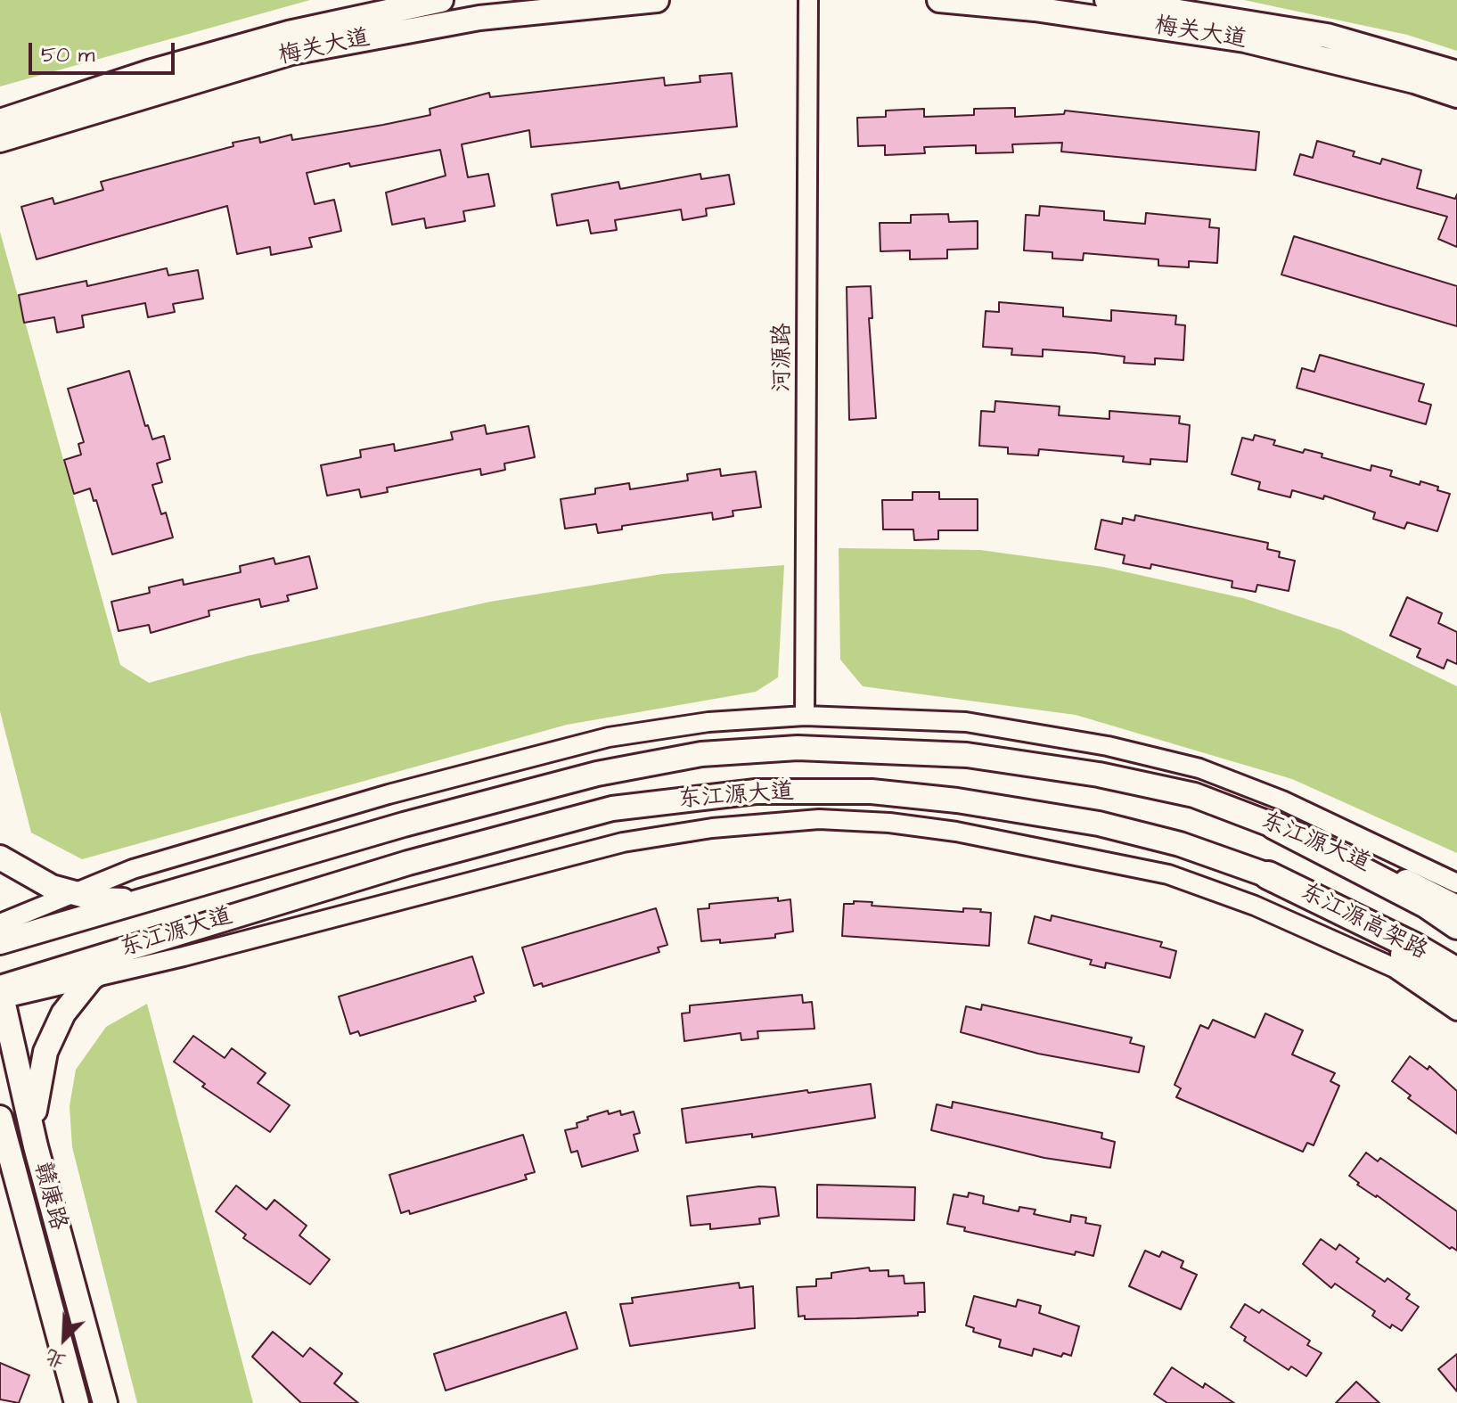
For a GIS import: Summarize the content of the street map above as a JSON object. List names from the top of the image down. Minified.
{"streets":{"highway":["东江源高架路"],"main road":["梅关大道","东江源大道","赣康路"],"street":["河源路"]},"crossings":[["东江源大道","东江源高架路"],["东江源大道","赣康路"]],"scale_bar":"50 m","north":"bottom left"}
